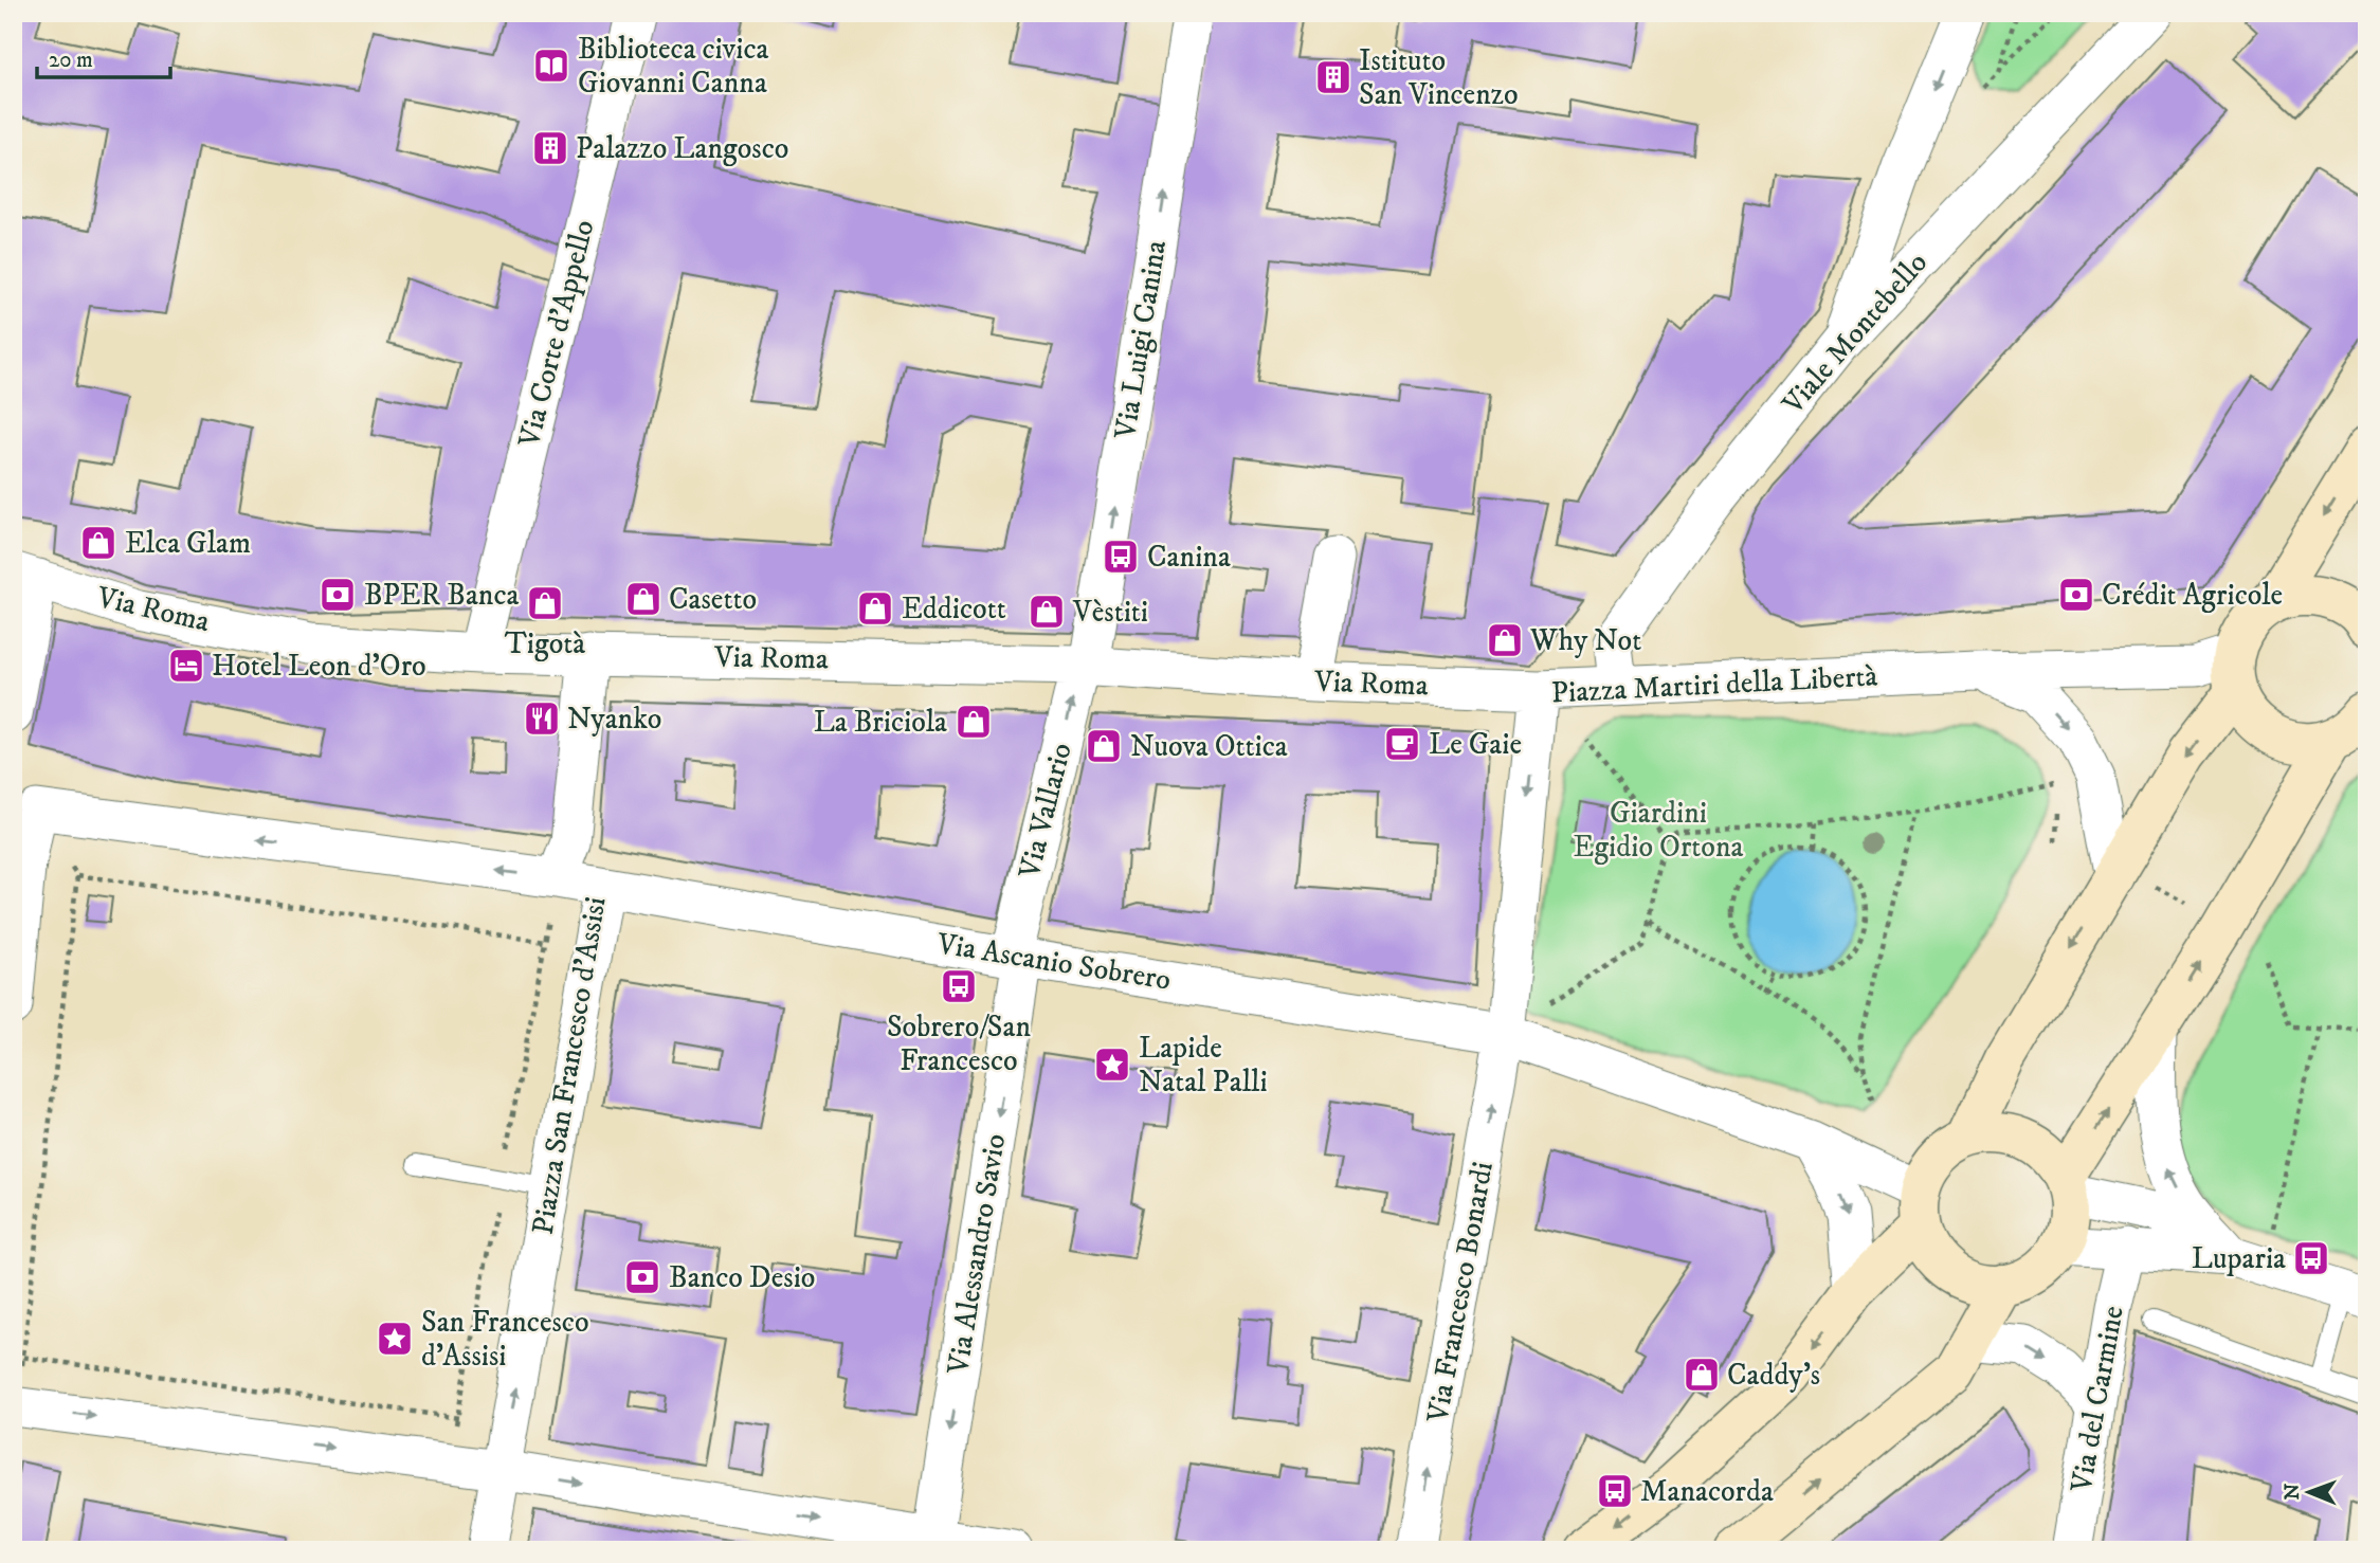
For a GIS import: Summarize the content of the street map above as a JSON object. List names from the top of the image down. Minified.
{"streets":{"street":["Via Corte d'Appello","Viale Montebello","Via Luigi Canina","Via Roma","Piazza Martiri della Libertà","Via Vallario","Via Ascanio Sobrero","Piazza San Francesco d'Assisi","Via Alessandro Savio","Via Francesco Bonardi","Via del Carmine"]},"crossings":[["Via Corte d'Appello","Via Roma"],["Viale Montebello","Piazza Martiri della Libertà"],["Via Luigi Canina","Via Roma"],["Via Luigi Canina","Via Vallario"],["Via Roma","Piazza Martiri della Libertà"],["Via Roma","Via Vallario"],["Piazza Martiri della Libertà","Via Ascanio Sobrero"],["Piazza Martiri della Libertà","Via Francesco Bonardi"],["Via Vallario","Via Ascanio Sobrero"],["Via Vallario","Via Alessandro Savio"],["Via Ascanio Sobrero","Piazza San Francesco d'Assisi"],["Via Ascanio Sobrero","Via Alessandro Savio"],["Via Ascanio Sobrero","Via Francesco Bonardi"]],"one_way":["Via Luigi Canina","Piazza Martiri della Libertà","Via Vallario","Via Alessandro Savio","Via Francesco Bonardi"],"parks":["Giardini Egidio Ortona"],"places":{"library":["Biblioteca civica Giovanni Canna"],"building":["Istituto San Vincenzo","Palazzo Langosco"],"shop":["Elca Glam","Casetto","Tigotà","Eddicott","Vèstiti","Why Not","La Briciola","Nuova Ottica","Caddy's"],"bus stop":["Canina","Sobrero/San Francesco","Luparia","Manacorda"],"bank":["BPER Banca","Crédit Agricole","Banco Desio"],"hotel":["Hotel Leon d'Oro"],"restaurant":["Nyanko"],"cafe":["Le Gaie"],"place":["Lapide Natal Palli","San Francesco d'Assisi"]},"scale_bar":"20 m","north":"left"}
